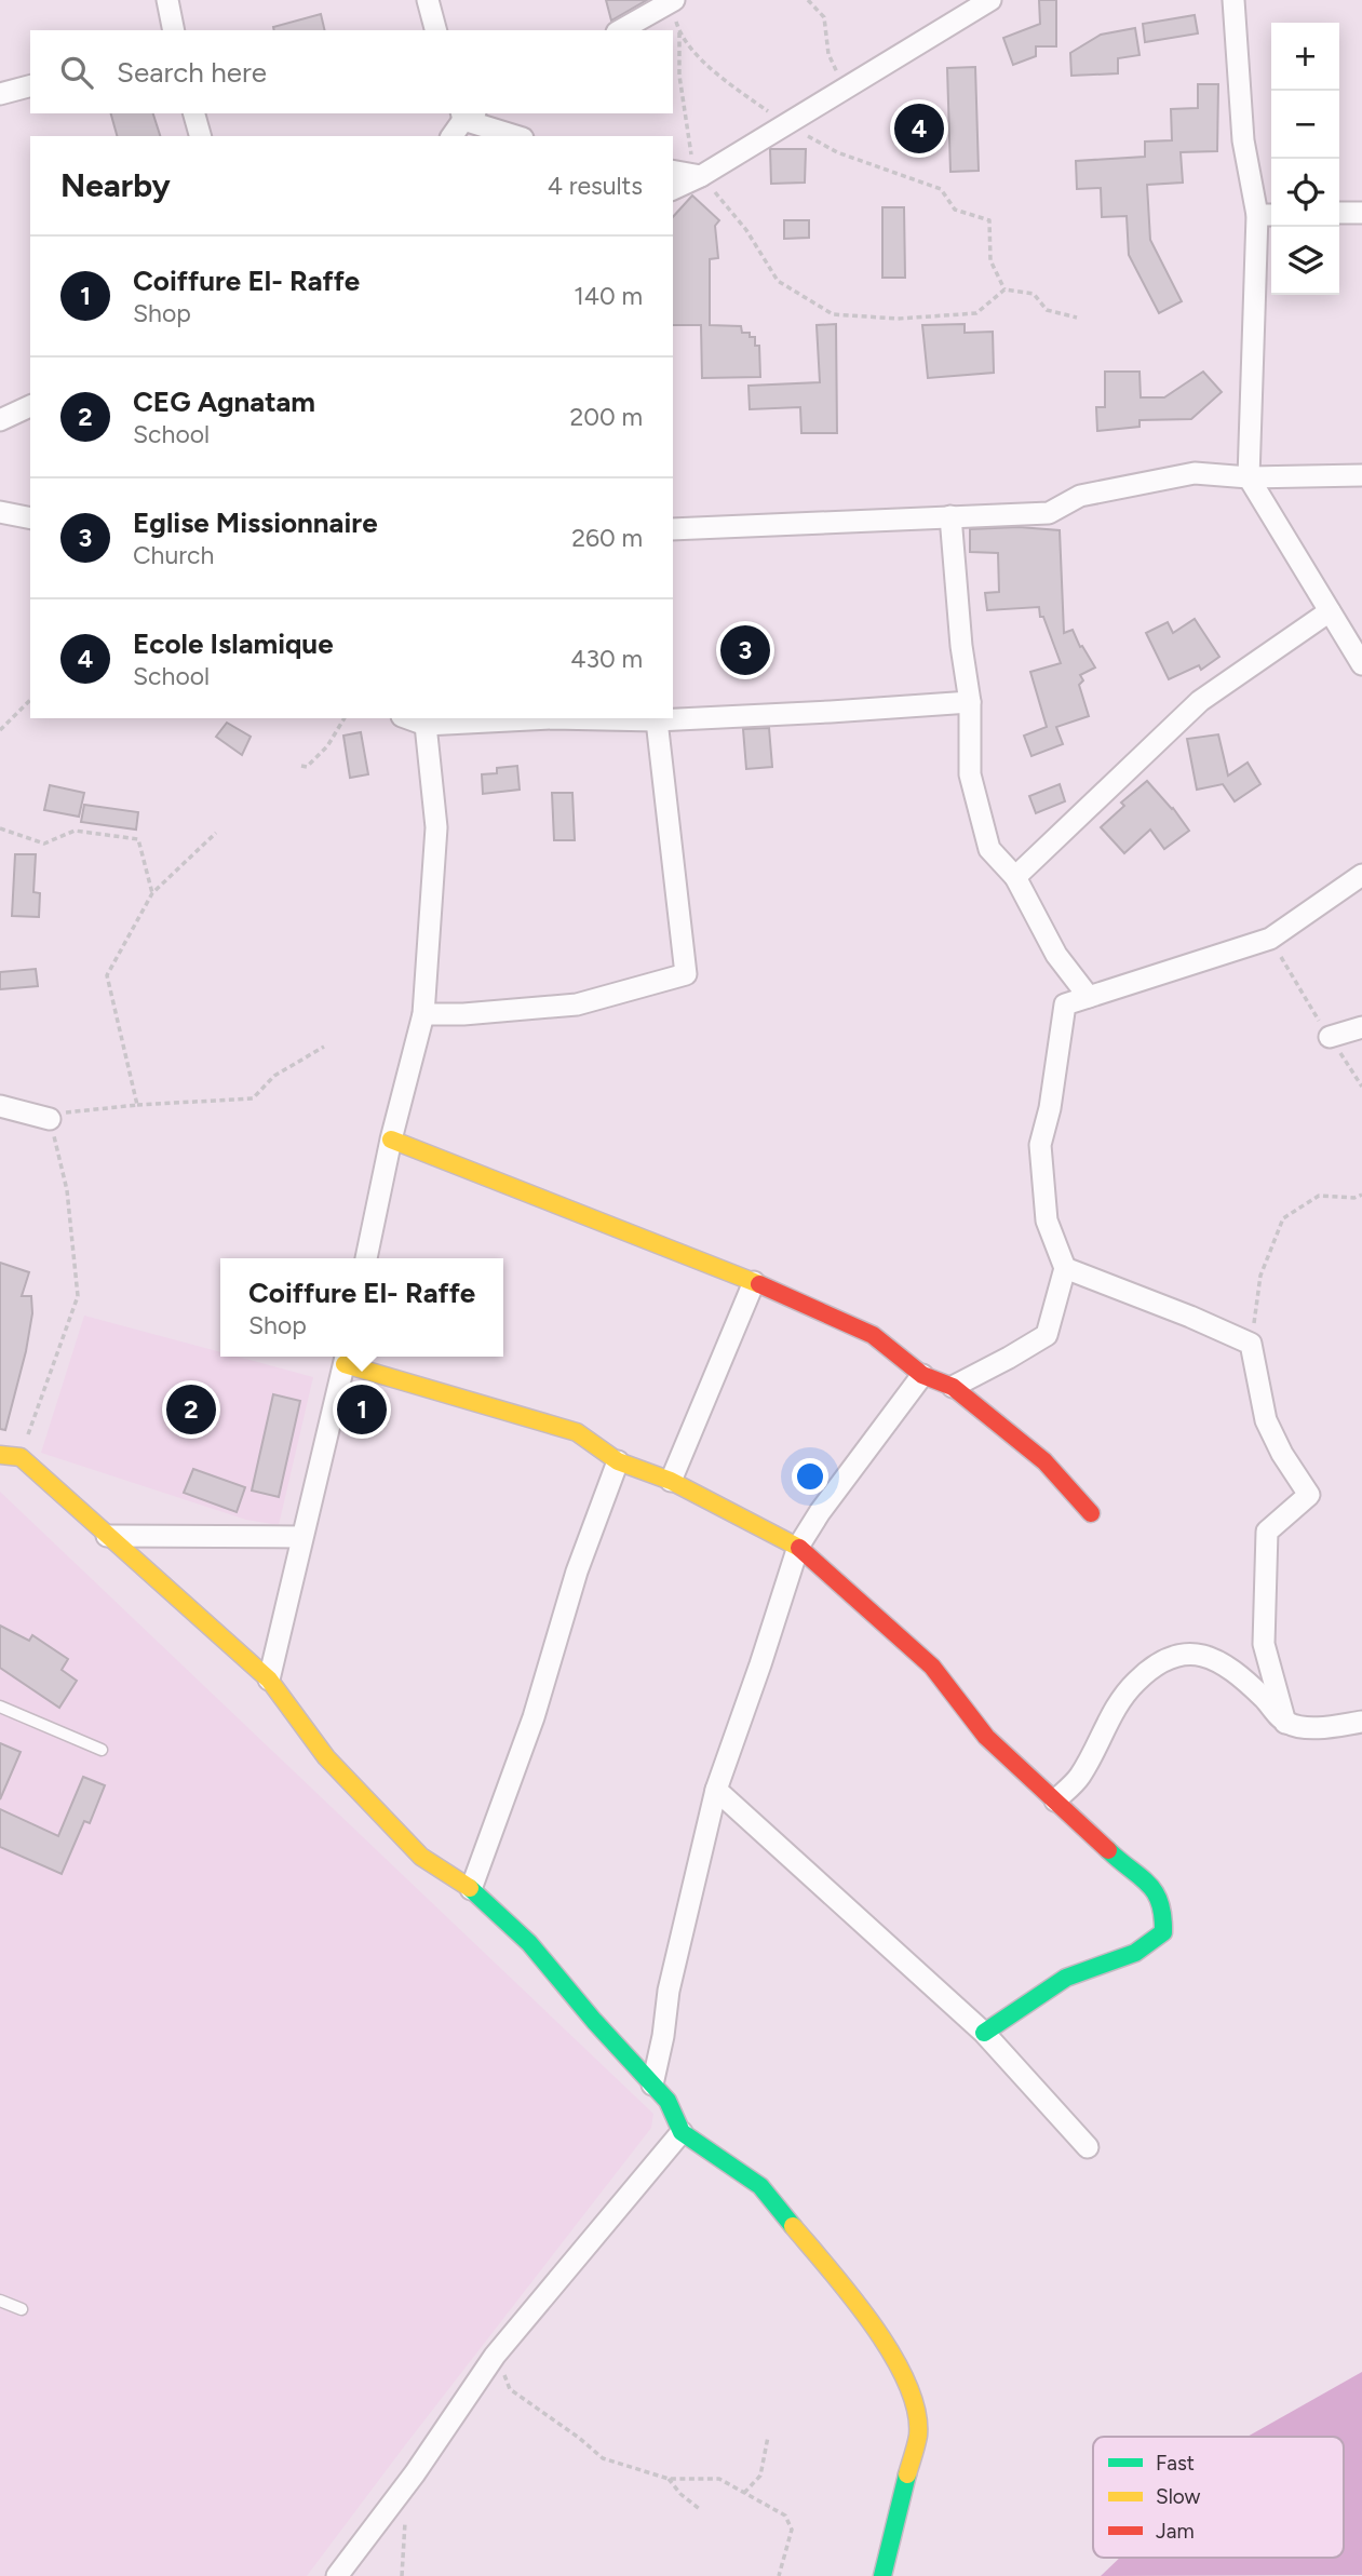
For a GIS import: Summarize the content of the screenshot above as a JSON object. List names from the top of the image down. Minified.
{"legend":["Fast","Slow","Jam"],"page":{"map_buttons":["+","−"],"search":"Search here","pins":["4","3","1","2"],"heading":["Nearby","4 results"],"list":[{"mark":"1","name":"Coiffure El- Raffe","note":"Shop","value":"140 m"},{"mark":"2","name":"CEG Agnatam","note":"School","value":"200 m"},{"mark":"3","name":"Eglise Missionnaire","note":"Church","value":"260 m"},{"mark":"4","name":"Ecole Islamique","note":"School","value":"430 m"}],"popup":["Coiffure El- Raffe","Shop"]}}
